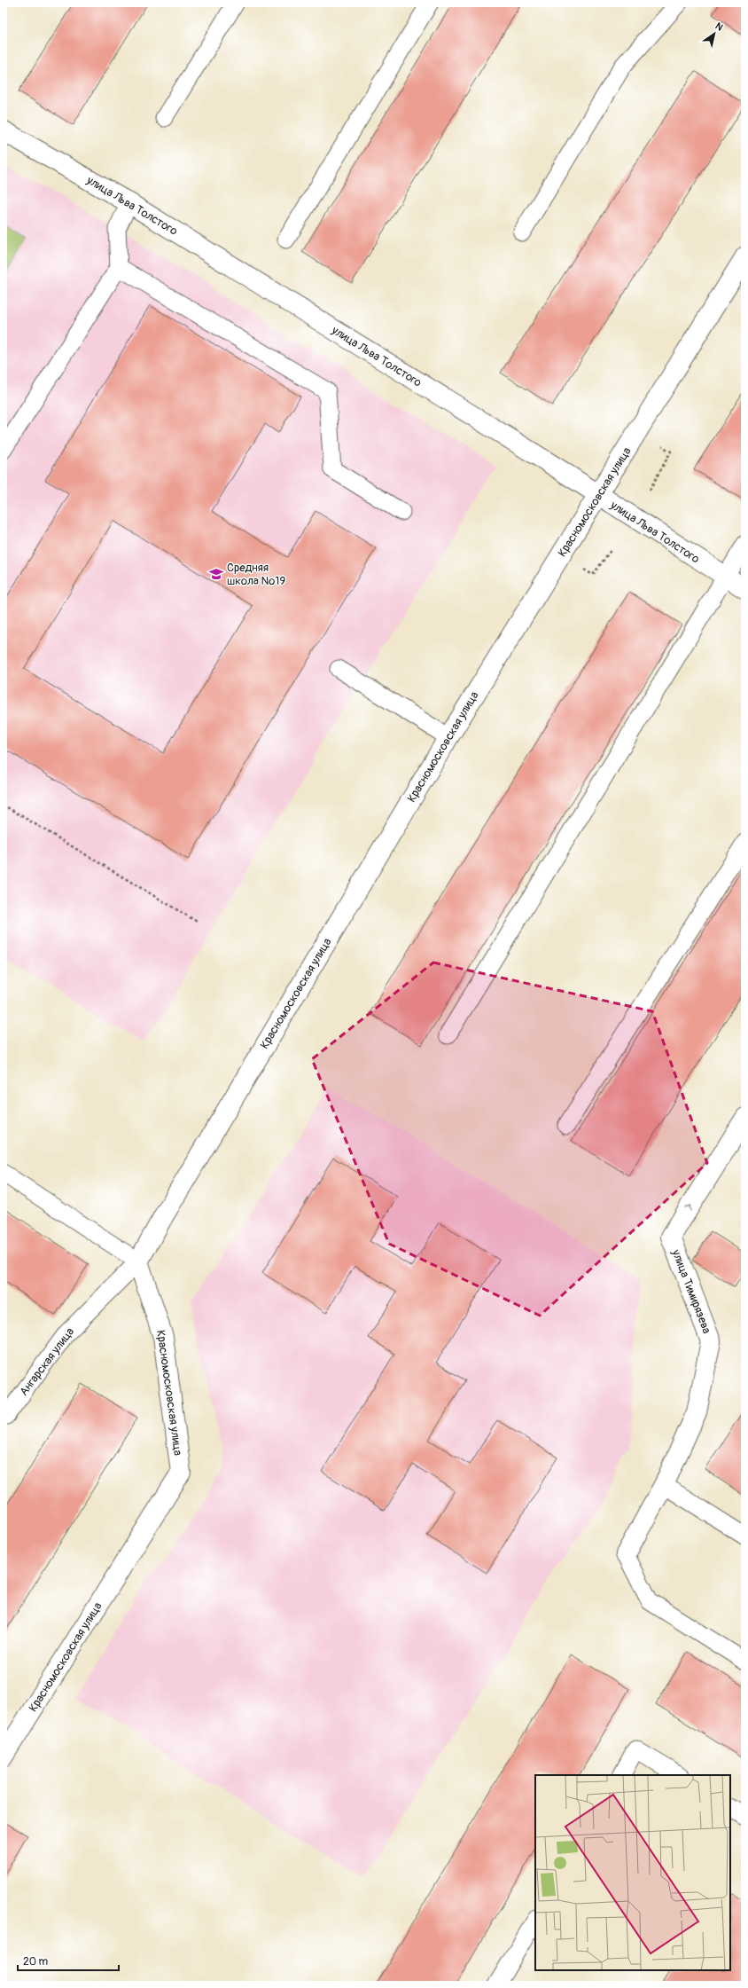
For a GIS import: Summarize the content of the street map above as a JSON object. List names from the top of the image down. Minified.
{"streets":{"street":["улица Льва Толстого","Красномосковская улица","улица Тимирязева"],"lane":["Ангарская улица"]},"crossings":[["улица Льва Толстого","Красномосковская улица"],["Красномосковская улица","Ангарская улица"]],"one_way":["улица Тимирязева"],"places":{"school or university":["Средняя школа №19"]},"scale_bar":"20 m","north":"top right"}
